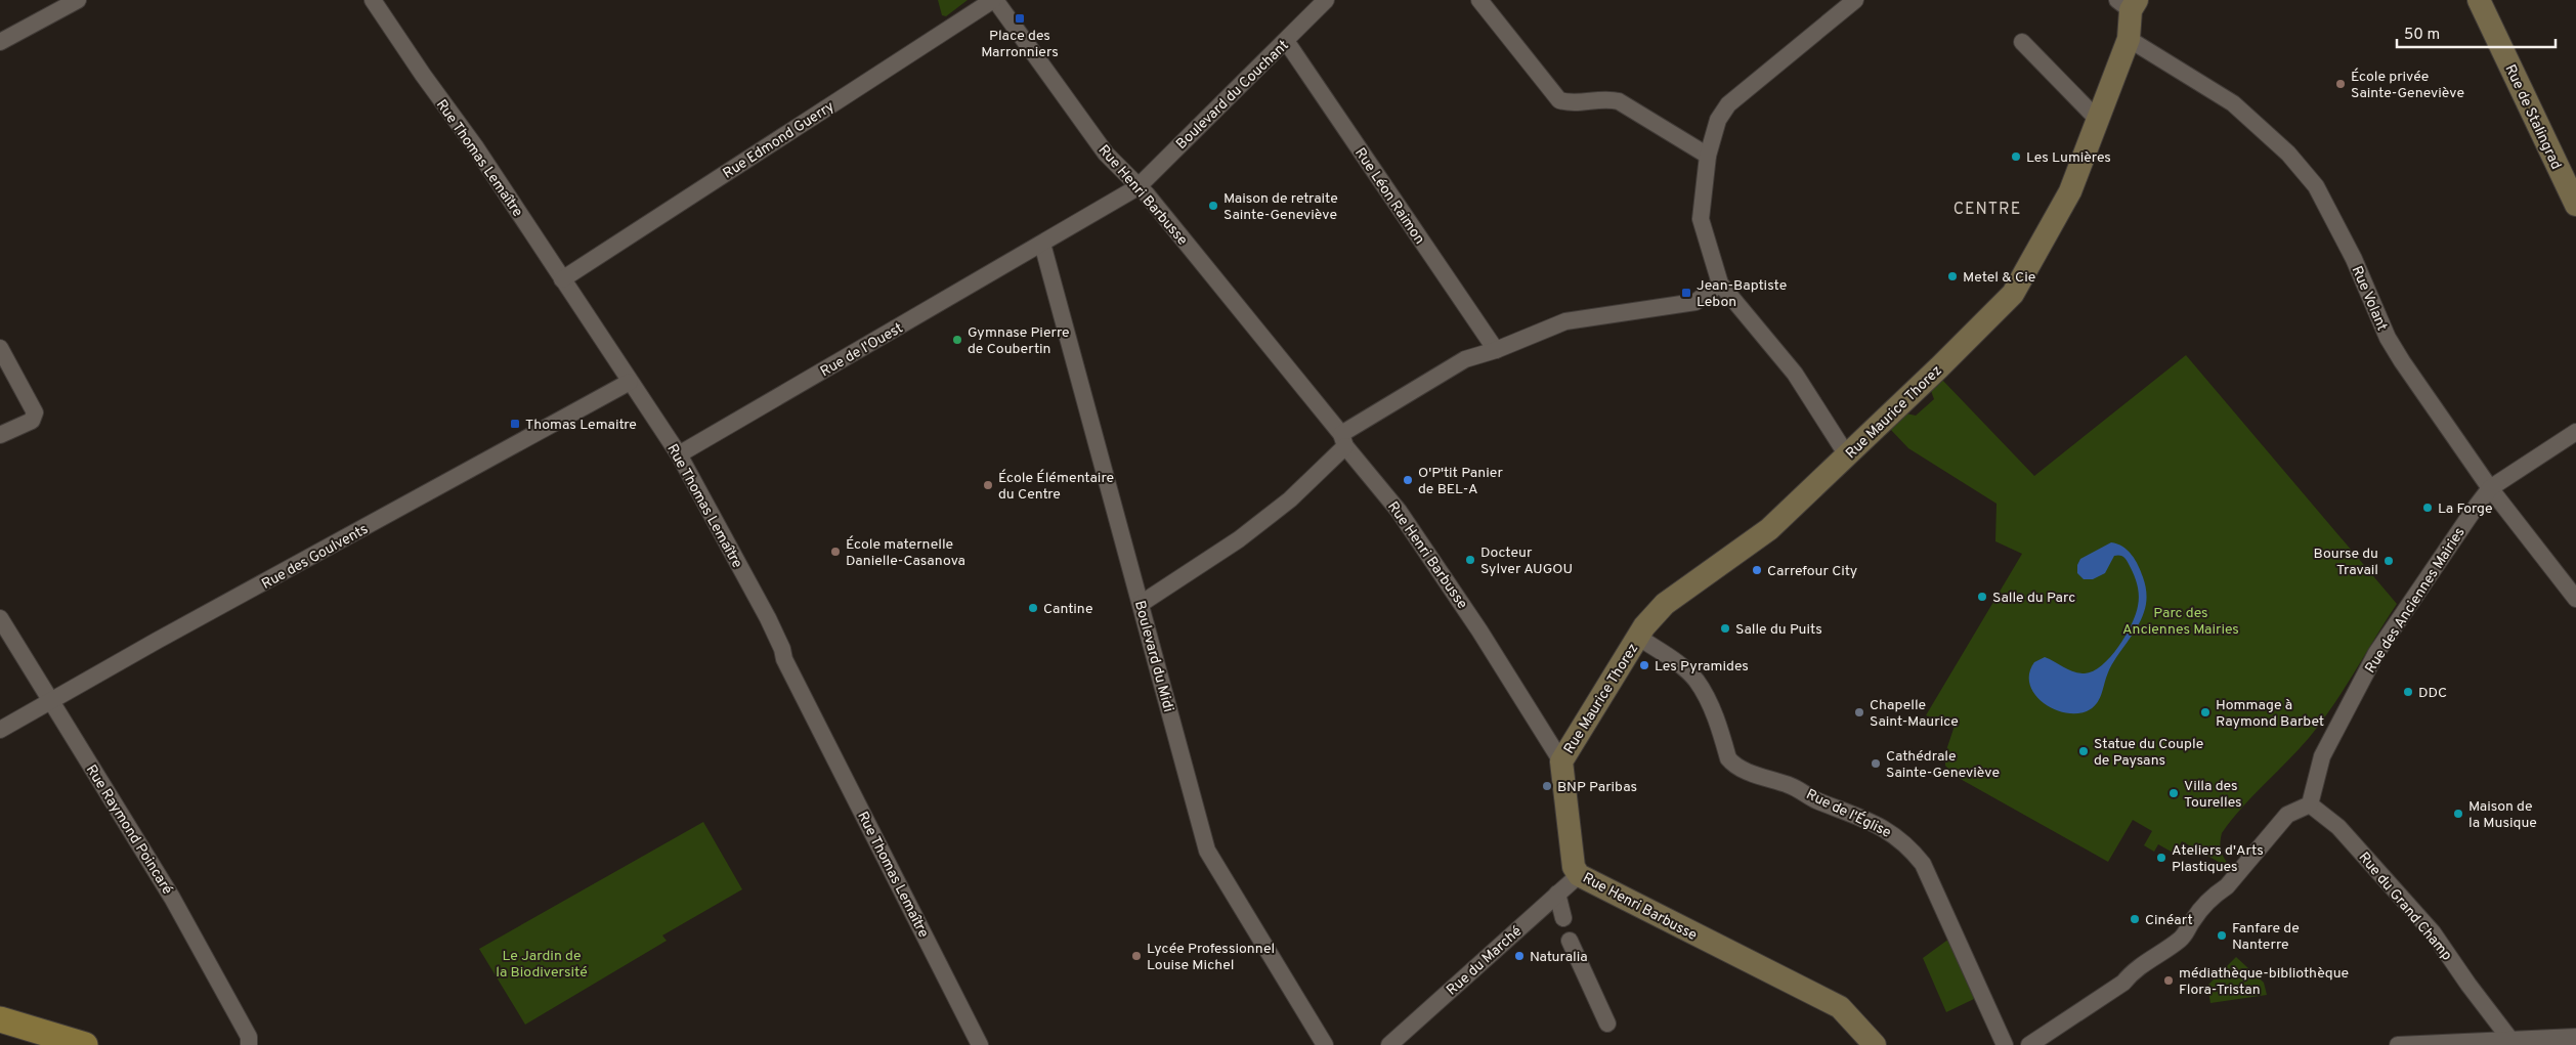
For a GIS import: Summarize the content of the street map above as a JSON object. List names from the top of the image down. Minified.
{"streets":{"street":["Boulevard du Couchant","Rue de Stalingrad","Rue Edmond Guerry","Rue Thomas Lemaître","Rue Henri Barbusse","Rue Léon Raimon","Rue Volant","Rue de l'Ouest","Rue Maurice Thorez","Rue des Goulvents","Rue des Anciennes Mairies","Boulevard du Midi","Rue de l'Église","Rue Raymond Poincaré","Rue du Grand Champ","Rue du Marché"]},"crossings":[["Boulevard du Couchant","Rue Henri Barbusse"],["Boulevard du Couchant","Rue Léon Raimon"],["Boulevard du Couchant","Rue de l'Ouest"],["Boulevard du Couchant","Boulevard du Midi"],["Rue Edmond Guerry","Rue Thomas Lemaître"],["Rue Edmond Guerry","Rue Henri Barbusse"],["Rue Thomas Lemaître","Rue de l'Ouest"],["Rue Thomas Lemaître","Rue des Goulvents"],["Rue Henri Barbusse","Rue Maurice Thorez"],["Rue Henri Barbusse","Rue du Marché"],["Rue Volant","Rue Maurice Thorez"],["Rue Volant","Rue des Anciennes Mairies"],["Rue de l'Ouest","Boulevard du Midi"],["Rue Maurice Thorez","Rue de l'Église"],["Rue des Goulvents","Rue Raymond Poincaré"],["Rue des Anciennes Mairies","Rue du Grand Champ"]],"districts":["CENTRE"],"parks":["Parc des Anciennes Mairies","Le Jardin de la Biodiversité"],"places":{"transit":["Place des Marronniers","Jean-Baptiste Lebon","Thomas Lemaitre"],"other":["École privée Sainte-Geneviève","Les Lumières","Maison de retraite Sainte-Geneviève","Metel & Cie","Gymnase Pierre de Coubertin","O'P'tit Panier de BEL-A","École Élémentaire du Centre","La Forge","École maternelle Danielle-Casanova","Docteur Sylver AUGOU","Bourse du Travail","Carrefour City","Salle du Parc","Cantine","Salle du Puits","Les Pyramides","DDC","Chapelle Saint-Maurice","Hommage à Raymond Barbet","Statue du Couple de Paysans","Cathédrale Sainte-Geneviève","BNP Paribas","Villa des Tourelles","Maison de la Musique","Ateliers d'Arts Plastiques","Cinéart","Fanfare de Nanterre","Lycée Professionnel Louise Michel","Naturalia","médiathèque-bibliothèque Flora-Tristan"]},"scale_bar":"50 m"}
